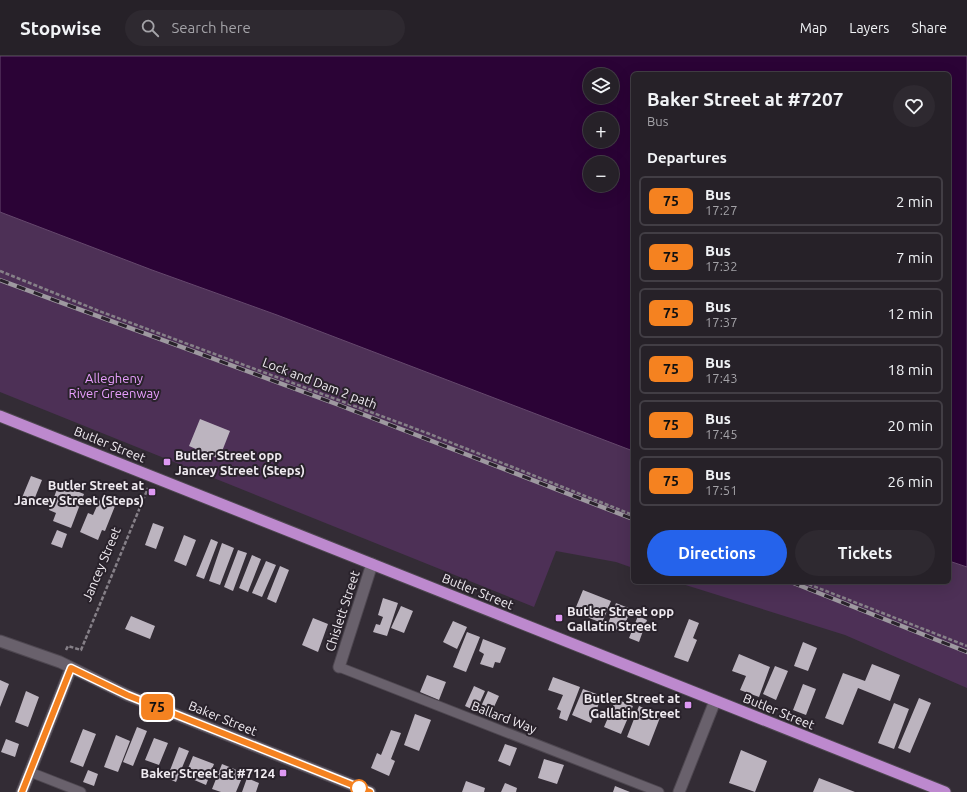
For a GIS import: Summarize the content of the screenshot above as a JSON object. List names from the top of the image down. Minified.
{"streets":{"highway":["Butler Street"],"street":["Chislett Street","Baker Street"],"lane":["Ballard Way"],"path":["Lock and Dam 2 path","Jancey Street"]},"crossings":[["Butler Street","Jancey Street"],["Butler Street","Chislett Street"],["Chislett Street","Ballard Way"]],"parks":["Allegheny River Greenway"],"places":{"transit":["Butler Street opp Jancey Street (Steps)","Butler Street at Jancey Street (Steps)","Butler Street opp Gallatin Street","Butler Street at Gallatin Street","Baker Street at #7124"]},"lines":["bus line 75"],"page":{"header":"Stopwise","search":"Search here","nav":["Map","Layers","Share"],"on_map":"75","map_buttons":["+","−"],"heading":[["Baker Street at #7207","Bus"],"Departures"],"list":[{"mark":"75","name":"Bus","note":"17:27","value":"2 min"},{"mark":"75","name":"Bus","note":"17:32","value":"7 min"},{"mark":"75","name":"Bus","note":"17:37","value":"12 min"},{"mark":"75","name":"Bus","note":"17:43","value":"18 min"},{"mark":"75","name":"Bus","note":"17:45","value":"20 min"},{"mark":"75","name":"Bus","note":"17:51","value":"26 min"}],"buttons":["Directions","Tickets"]}}
